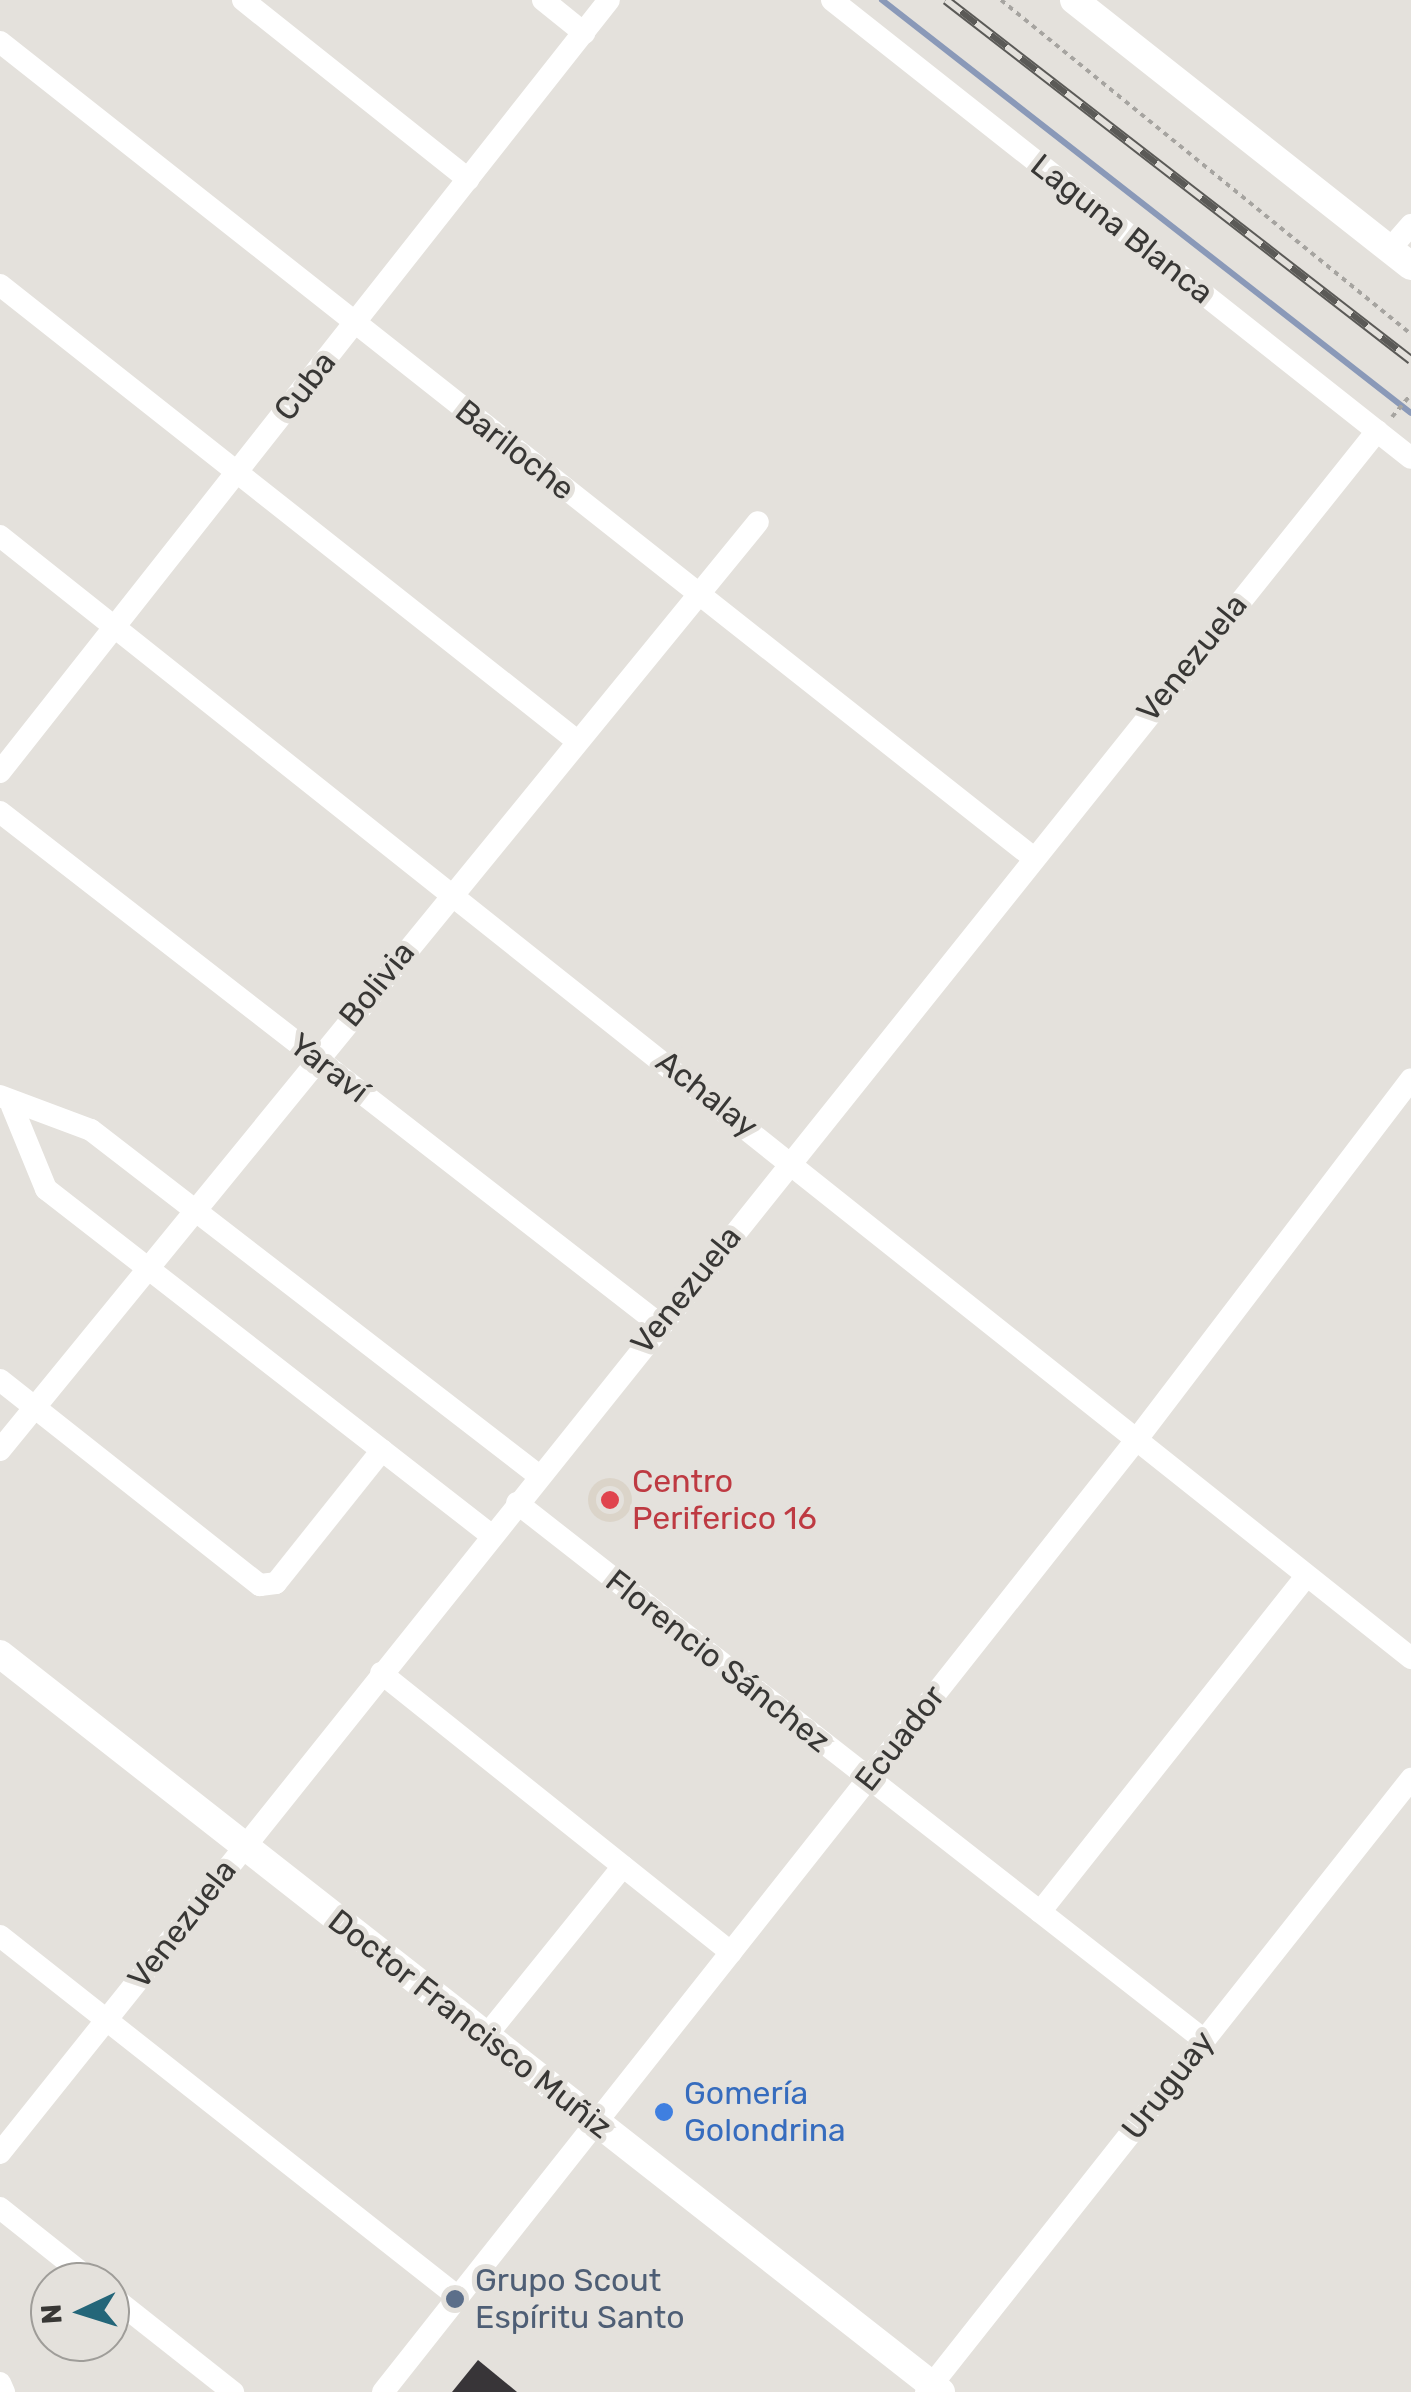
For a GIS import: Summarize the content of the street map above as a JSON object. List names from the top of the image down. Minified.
{"streets":{"main road":["Doctor Francisco Muñiz"],"street":["Laguna Blanca","Cuba","Bariloche","Venezuela","Bolivia","Yaraví","Achalay","Florencio Sánchez","Ecuador","Uruguay"]},"crossings":[["Laguna Blanca","Venezuela"],["Cuba","Bariloche"],["Cuba","Achalay"],["Bariloche","Venezuela"],["Bariloche","Bolivia"],["Venezuela","Yaraví"],["Venezuela","Achalay"],["Venezuela","Florencio Sánchez"],["Venezuela","Doctor Francisco Muñiz"],["Bolivia","Yaraví"],["Bolivia","Achalay"],["Achalay","Ecuador"],["Florencio Sánchez","Ecuador"],["Florencio Sánchez","Uruguay"],["Ecuador","Doctor Francisco Muñiz"],["Doctor Francisco Muñiz","Uruguay"]],"places":["Centro Periferico 16","Gomería Golondrina","Grupo Scout Espíritu Santo"],"north":"left"}
